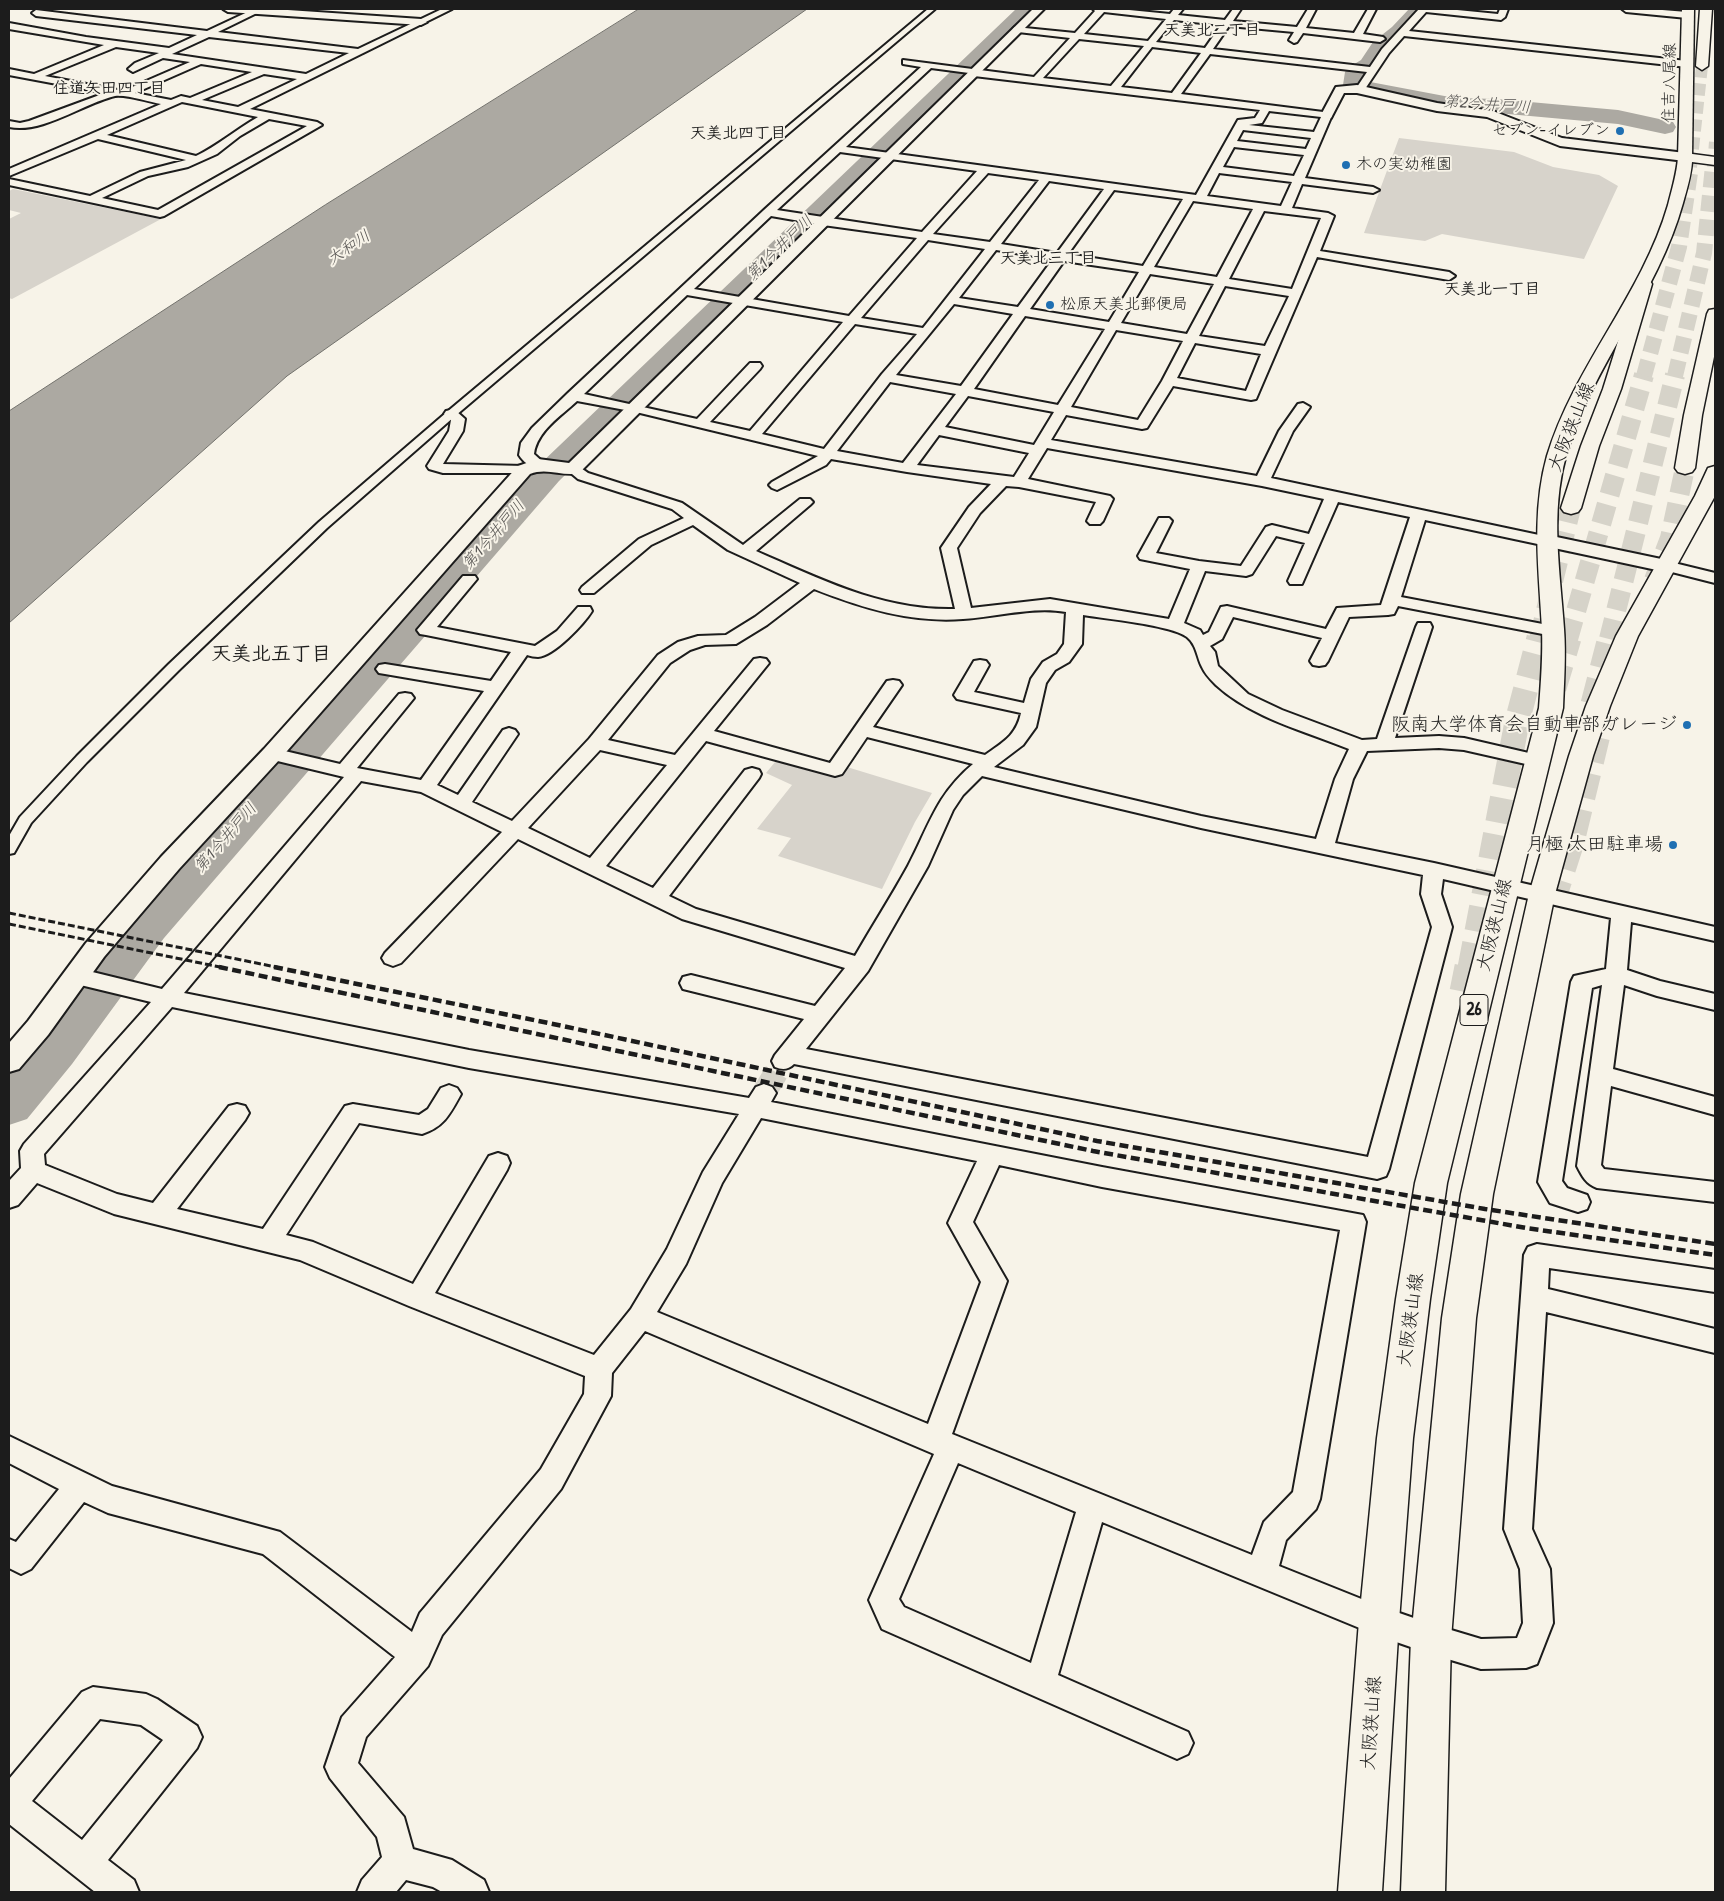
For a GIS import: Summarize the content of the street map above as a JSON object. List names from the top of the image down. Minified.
{"streets":{"main road":["住吉八尾線","大阪狭山線","26"]},"crossings":[["住吉八尾線","大阪狭山線"]],"districts":["天美北二丁目","住道矢田四丁目","天美北四丁目","天美北三丁目","天美北一丁目","天美北五丁目"],"water":["第2今井戸川","大和川","第1今井戸川"],"places":["セブン-イレブン","木の実幼稚園","松原天美北郵便局","阪南大学体育会自動車部ガレージ","月極 太田駐車場"]}
